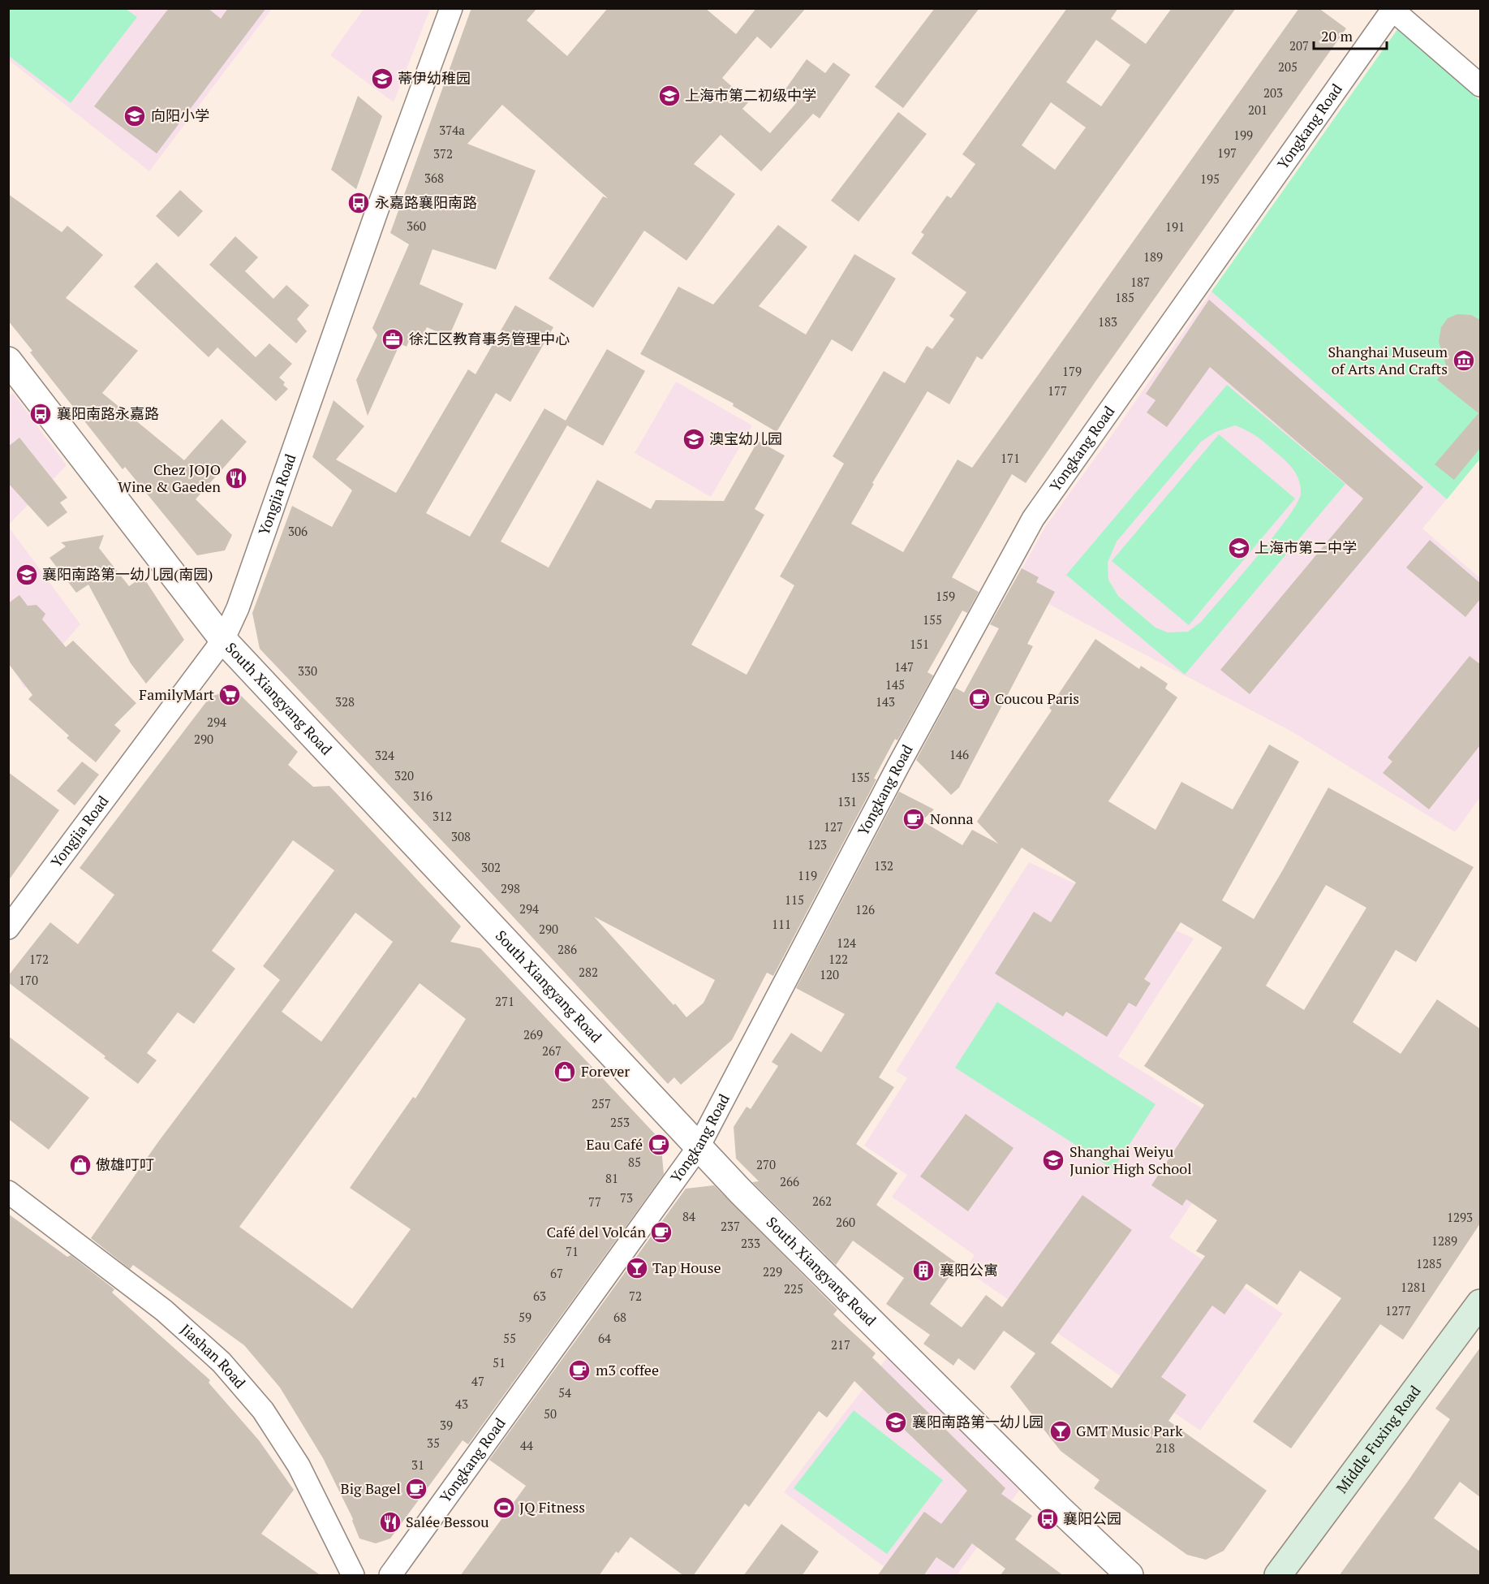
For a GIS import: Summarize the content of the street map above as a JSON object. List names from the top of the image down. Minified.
{"streets":{"main road":["Middle Fuxing Road"],"street":["Yongkang Road","Yongjia Road","South Xiangyang Road","Jiashan Road"]},"crossings":[["Yongkang Road","South Xiangyang Road"],["Yongjia Road","South Xiangyang Road"]],"places":{"school or university":["蒂伊幼稚园","上海市第二初级中学","向阳小学","澳宝幼儿园","上海市第二中学","襄阳南路第一幼儿园(南园)","Shanghai Weiyu Junior High School","襄阳南路第一幼儿园"],"bus stop":["永嘉路襄阳南路","襄阳南路永嘉路","襄阳公园"],"office":["徐汇区教育事务管理中心"],"museum":["Shanghai Museum of Arts And Crafts"],"restaurant":["Chez JOJO Wine & Gaeden","Salée Bessou"],"supermarket":["FamilyMart"],"cafe":["Coucou Paris","Nonna","Eau Café","Café del Volcán","m3 сoffee","Big Bagel"],"shop":["Forever","傲雄叮叮"],"bar":["Tap House","GMT Music Park"],"building":["襄阳公寓"],"sports":["JQ Fitness"]},"house_numbers":["207","205","203","201","374a","199","197","372","368","195","360","191","189","187","185","183","179","177","171","306","159","155","151","147","330","145","328","143","294","290","146","324","320","135","316","131","312","127","308","123","132","302","119","298","115","294","126","111","290","124","286","172","122","282","120","170","271","269","267","257","253","85","270","81","266","73","262","77","84","1293","260","237","1289","233","71","1285","229","67","1281","225","63","72","1277","59","68","55","64","217","51","47","54","43","50","39","35","44","218","31"],"scale_bar":"20 m"}
